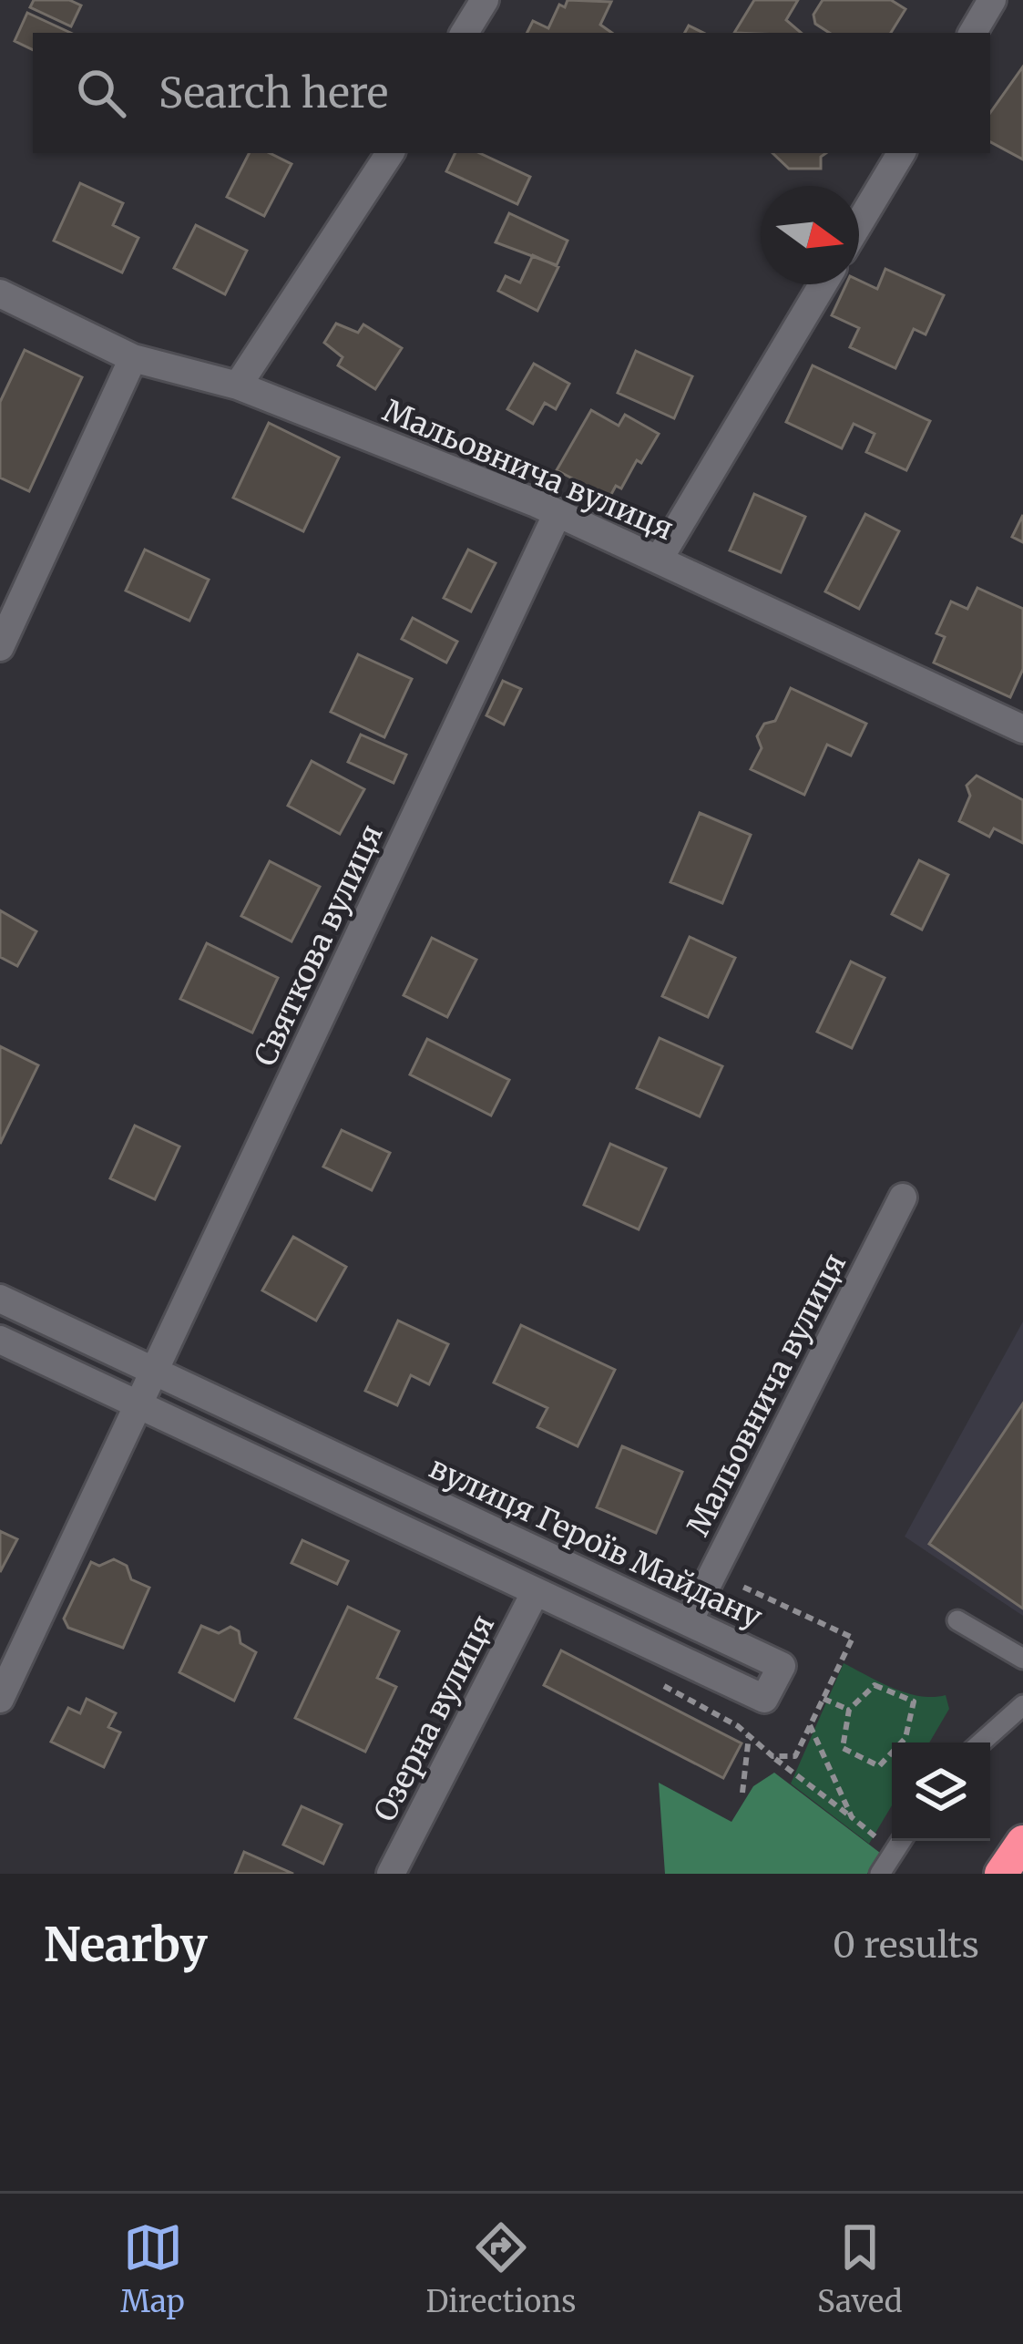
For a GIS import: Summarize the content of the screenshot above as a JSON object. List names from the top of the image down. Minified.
{"streets":{"street":["Мальовнича вулиця","Святкова вулиця","вулиця Героїв Майдану","Озерна вулиця"]},"crossings":[["Мальовнича вулиця","Святкова вулиця"],["Мальовнича вулиця","вулиця Героїв Майдану"],["Святкова вулиця","вулиця Героїв Майдану"],["вулиця Героїв Майдану","Озерна вулиця"]],"north":"right","page":{"search":"Search here","heading":["Nearby","0 results"],"nav":["Map","Directions","Saved"]}}
